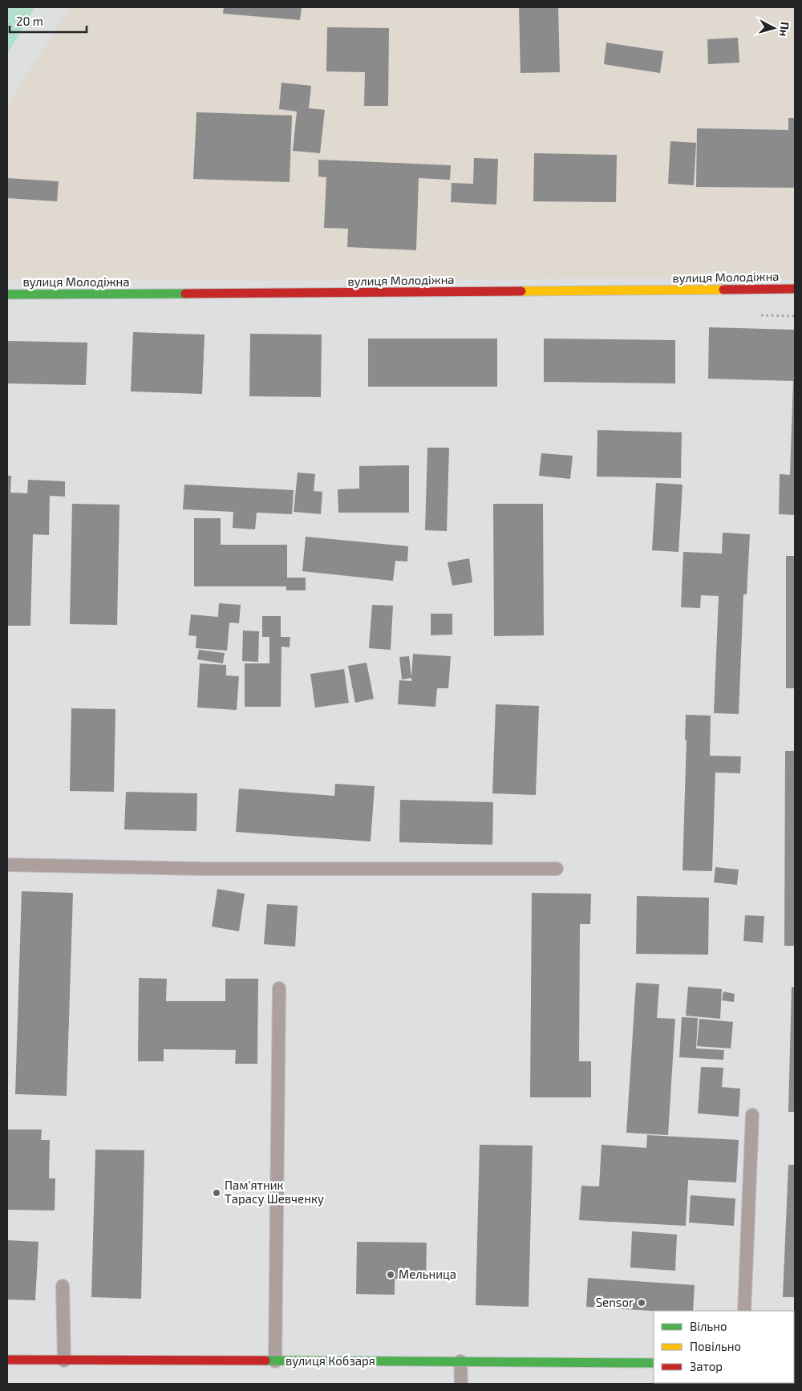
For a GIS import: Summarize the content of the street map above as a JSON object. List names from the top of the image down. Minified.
{"streets":{"street":["вулиця Молодіжна","вулиця Кобзаря"]},"places":["Пам'ятник Тарасу Шевченку","Мельница","Sensor"],"legend":["Вільно","Повільно","Затор"],"scale_bar":"20 m","north":"right"}
